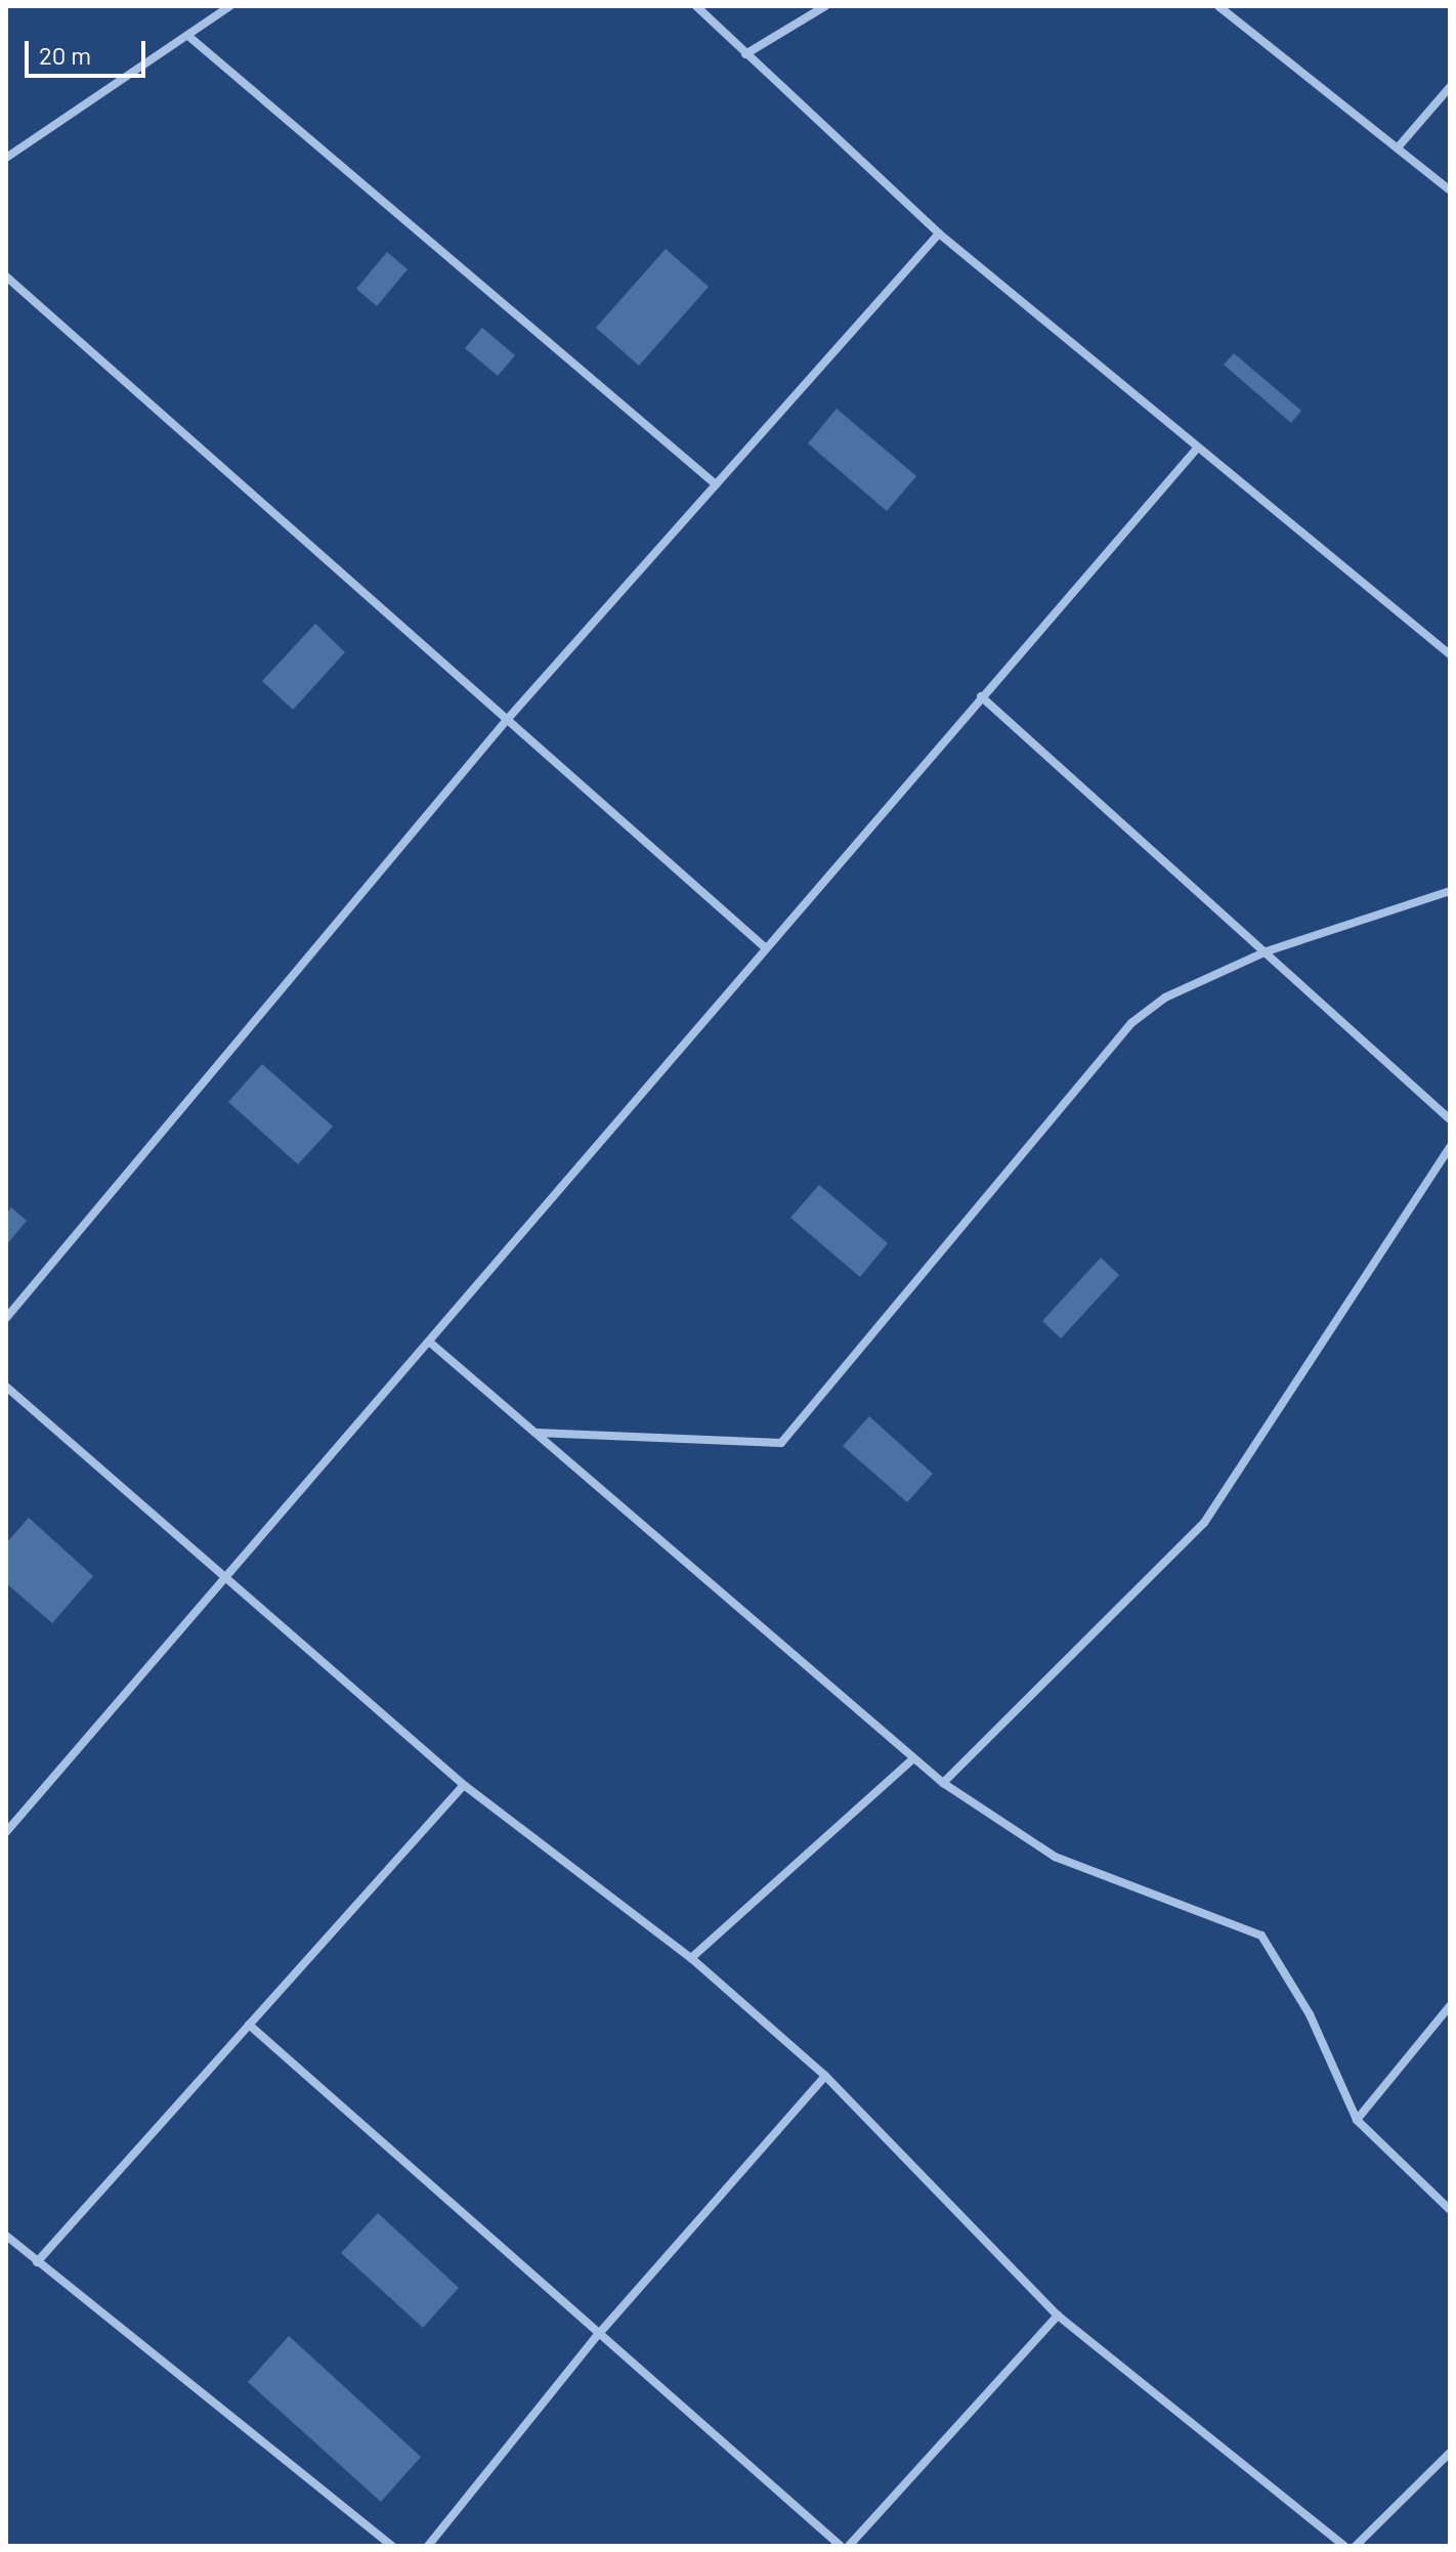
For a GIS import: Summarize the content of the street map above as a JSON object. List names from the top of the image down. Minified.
{"scale_bar":"20 m"}
